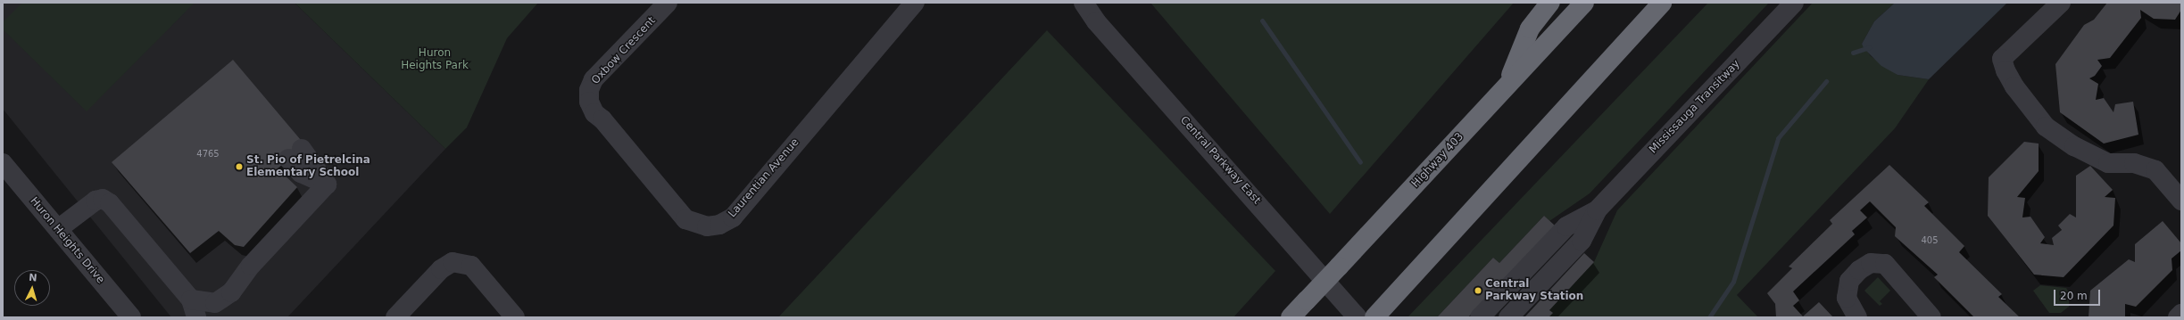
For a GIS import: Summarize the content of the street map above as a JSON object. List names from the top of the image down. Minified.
{"streets":{"highway":["Highway 403"],"street":["Oxbow Crescent","Mississauga Transitway","Central Parkway East","Laurentian Avenue","Huron Heights Drive"]},"crossings":[["Oxbow Crescent","Laurentian Avenue"]],"parks":["Huron Heights Park"],"places":["St. Pio of Pietrelcina Elementary School","Central Parkway Station"],"house_numbers":["4765","405"],"scale_bar":"20 m","north":"top"}
